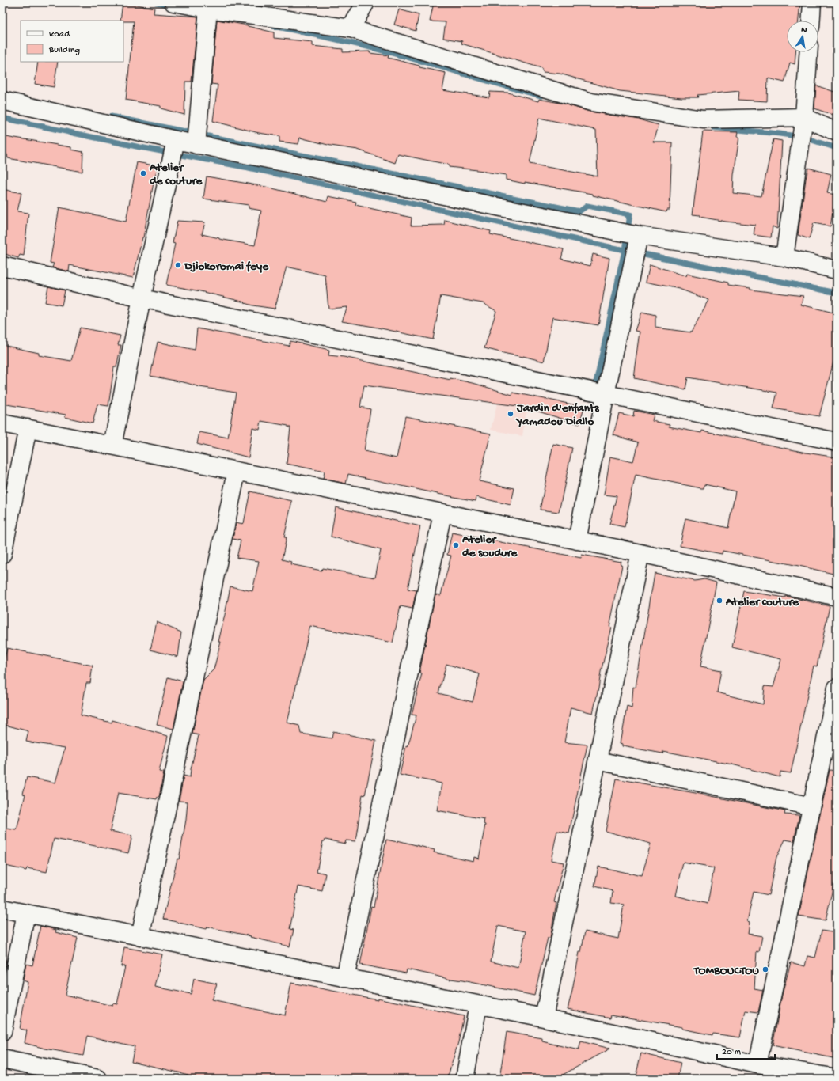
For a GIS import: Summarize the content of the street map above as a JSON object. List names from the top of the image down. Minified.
{"places":["Atelier de couture","Djiokoromai feye","Jardin d'enfants Yamadou Diallo","Atelier de soudure","Atelier couture","TOMBOUCTOU"],"legend":["Road","Building"],"scale_bar":"20 m","north":"top"}
